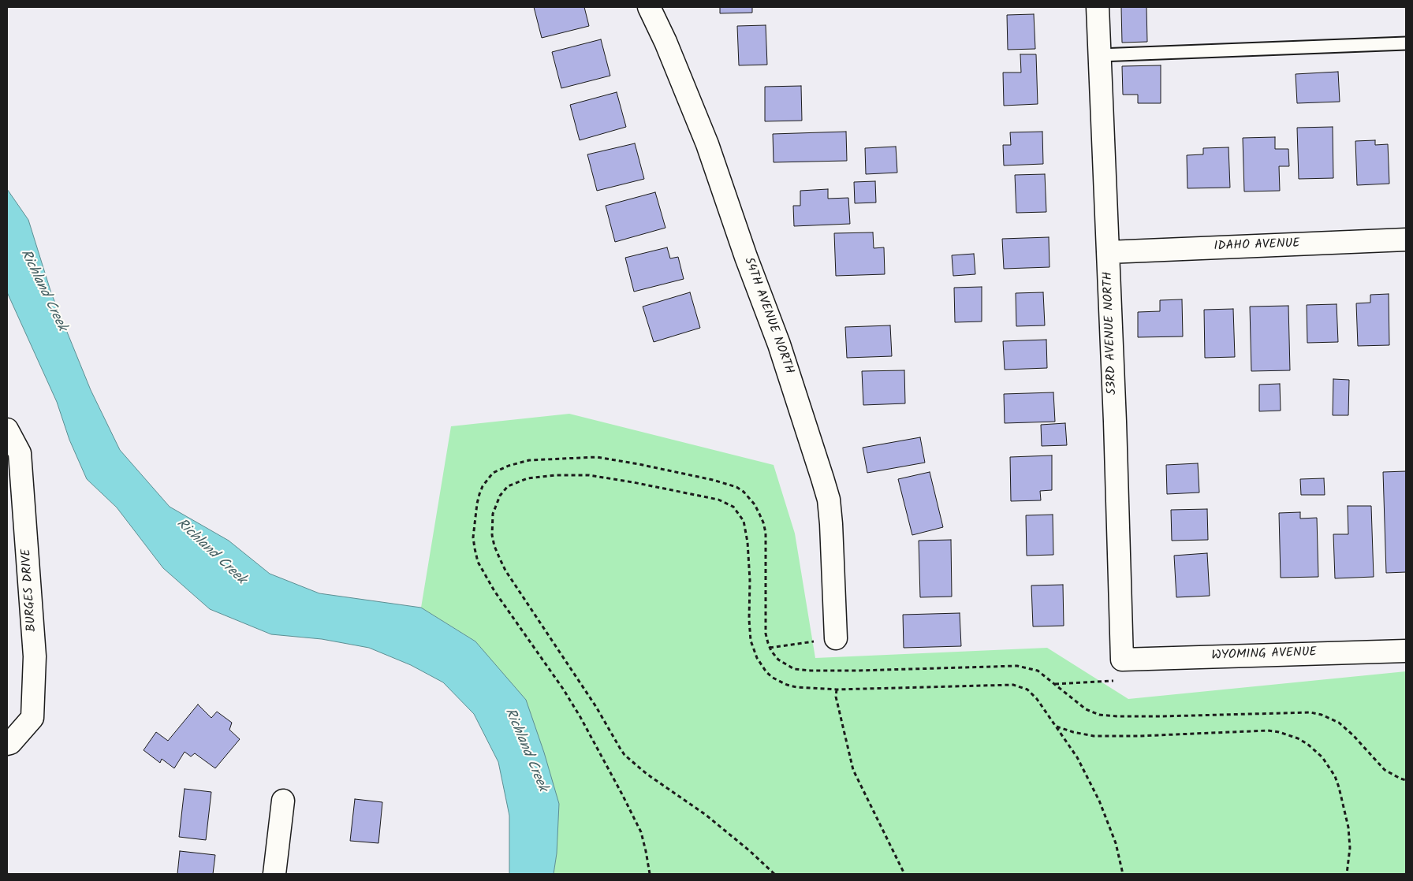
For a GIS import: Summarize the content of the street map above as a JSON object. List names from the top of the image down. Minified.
{"streets":{"street":["IDAHO AVENUE","54TH AVENUE NORTH","53RD AVENUE NORTH","BURGES DRIVE","WYOMING AVENUE"]},"crossings":[["IDAHO AVENUE","53RD AVENUE NORTH"],["53RD AVENUE NORTH","WYOMING AVENUE"]],"water":["Richland Creek"]}
